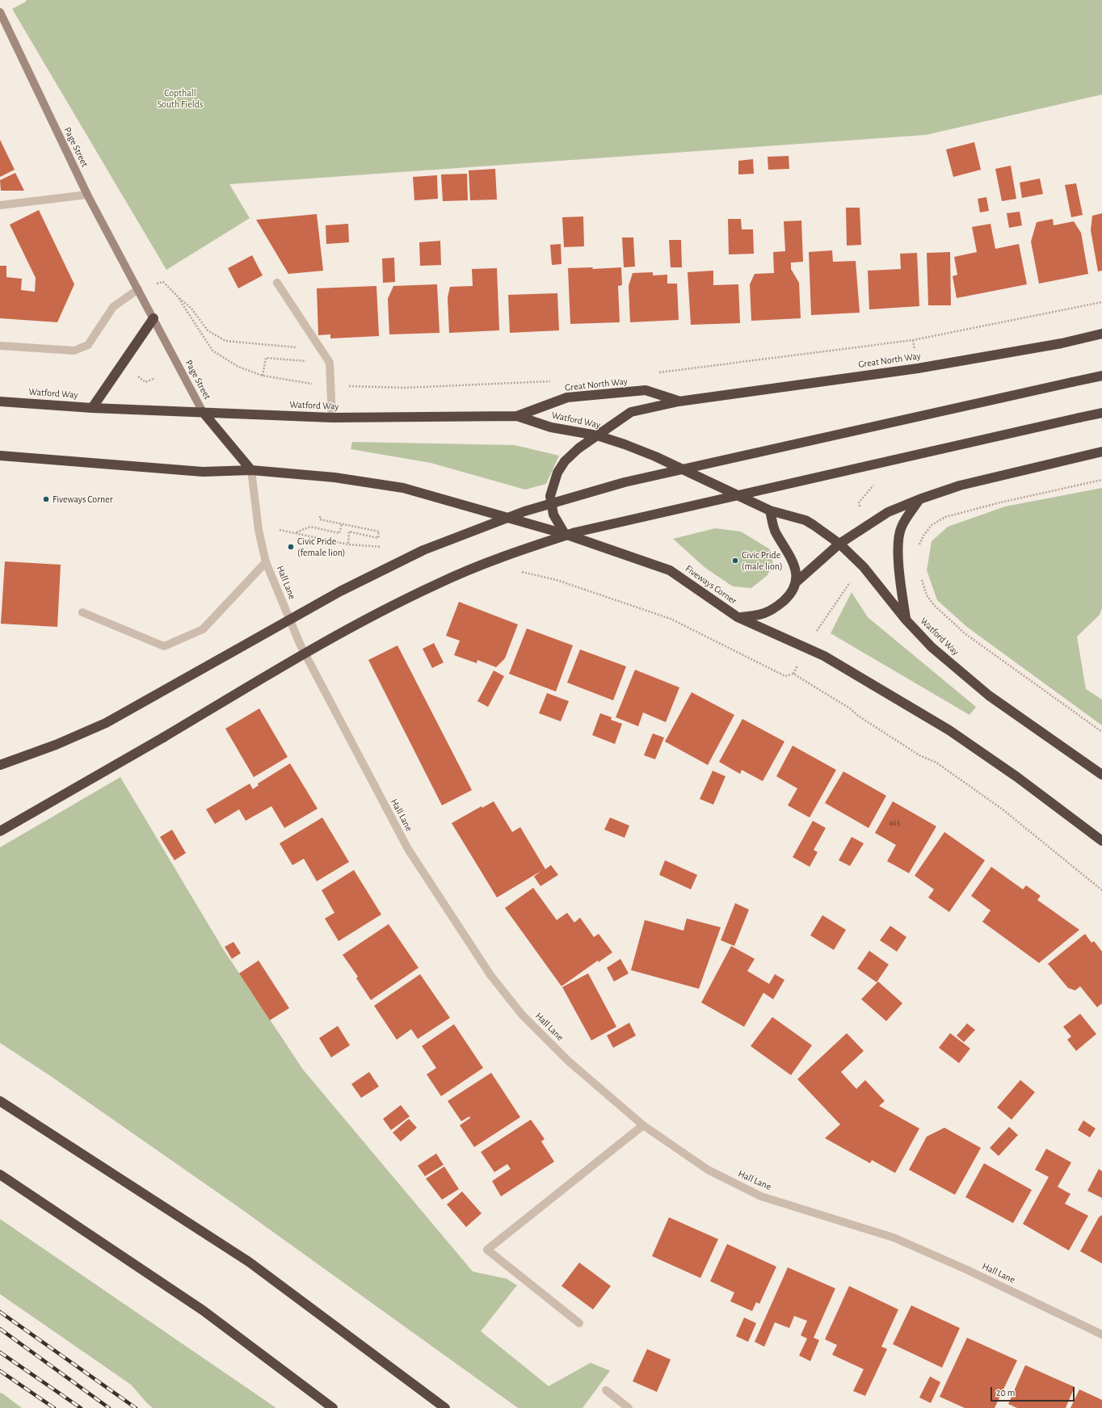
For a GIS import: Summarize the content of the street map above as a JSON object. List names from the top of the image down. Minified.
{"streets":{"highway":["Great North Way","Watford Way","Fiveways Corner"],"street":["Page Street","Hall Lane"]},"crossings":[["Page Street","Watford Way"],["Great North Way","Watford Way"]],"parks":["Copthall South Fields"],"places":["Fiveways Corner","Civic Pride (female lion)","Civic Pride (male lion)"],"house_numbers":["463"],"scale_bar":"20 m"}
